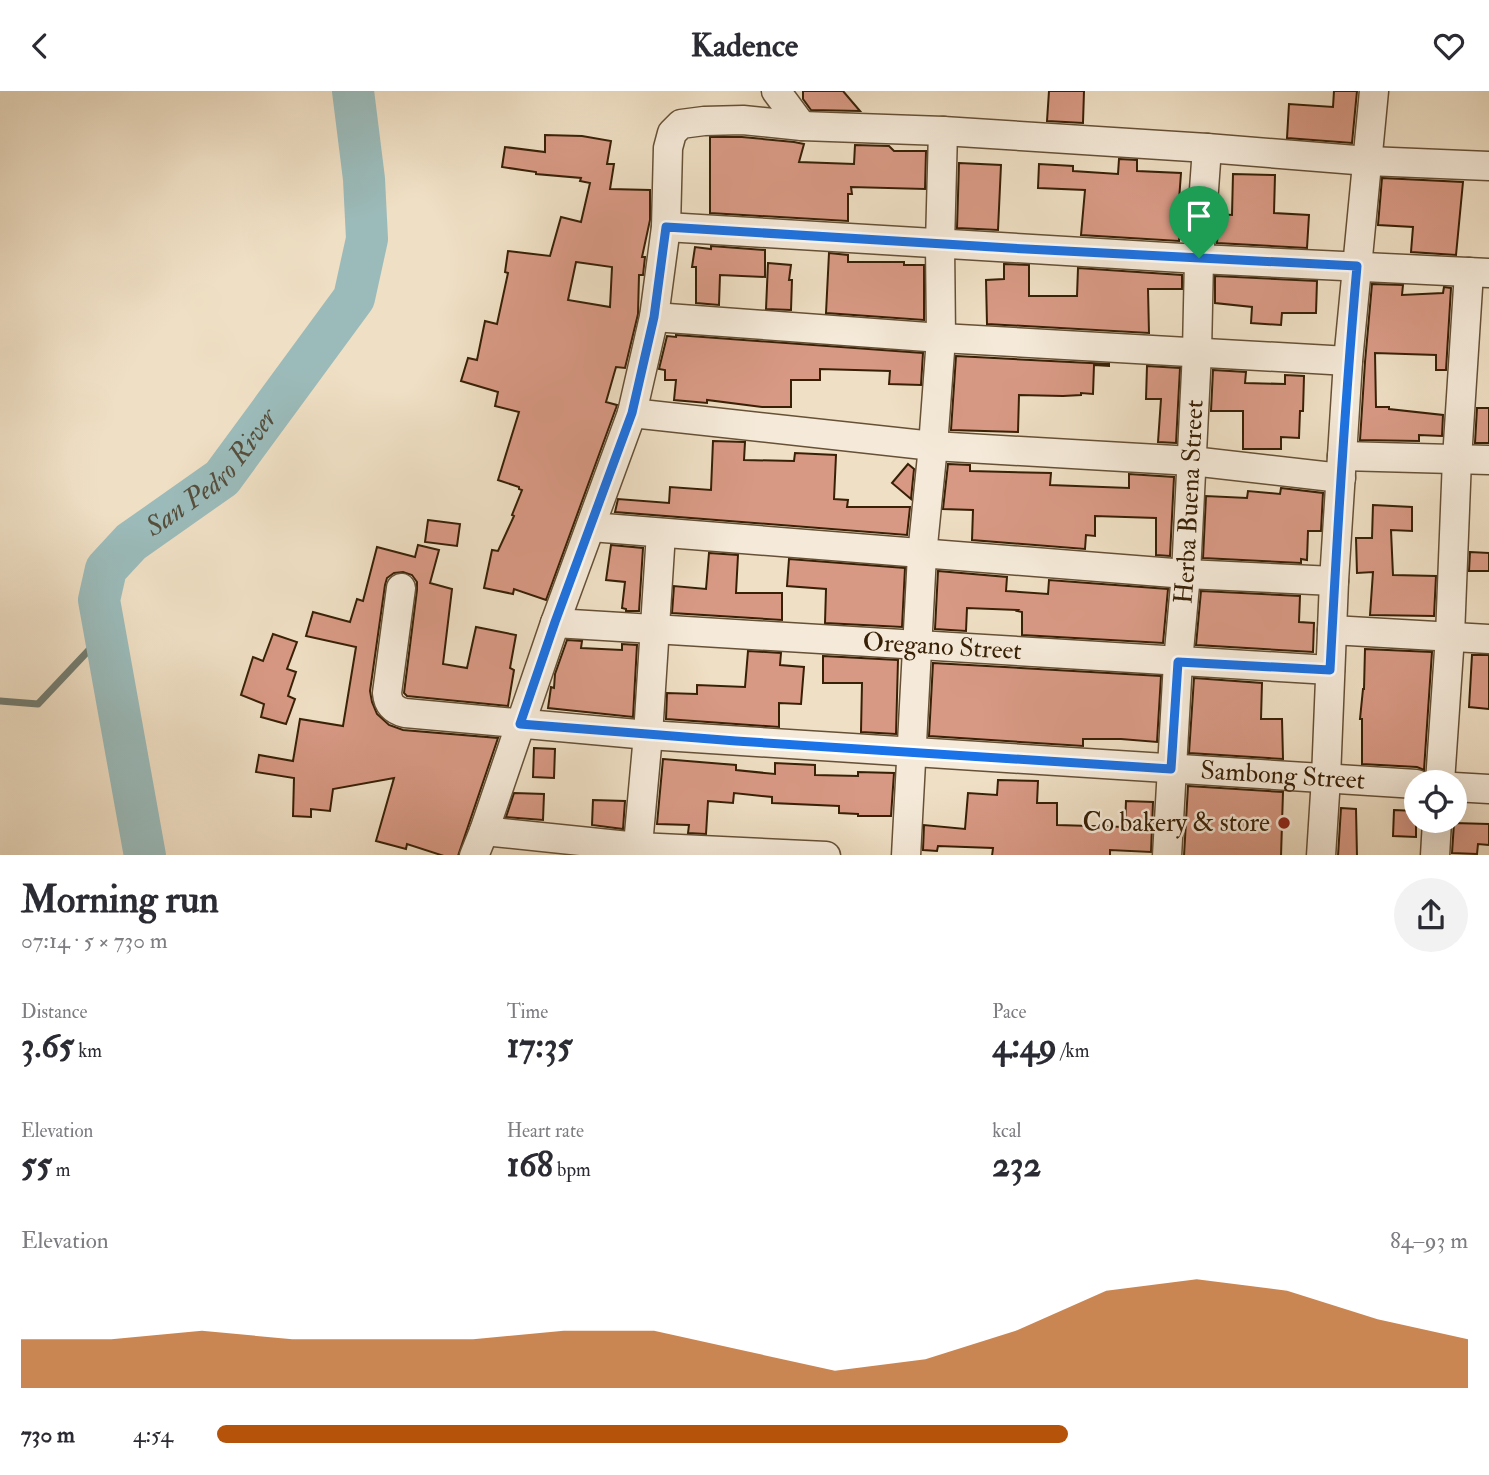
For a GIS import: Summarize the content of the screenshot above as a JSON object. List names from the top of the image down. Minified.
{"streets":{"street":["Herba Buena Street","Oregano Street","Sambong Street"]},"crossings":[["Herba Buena Street","Oregano Street"],["Herba Buena Street","Sambong Street"]],"water":["San Pedro River"],"places":["Co bakery & store"],"page":{"header":"Kadence","heading":["Morning run","07:14 · 5 × 730 m"],"stats":[["Distance","3.65 km"],["Time","17:35"],["Pace","4:49 /km"],["Elevation","55 m"],["Heart rate","168 bpm"],["kcal","232"]],"chart":["Elevation","84–93 m"],"list":[{"name":"730 m","note":"4:54"}]}}
